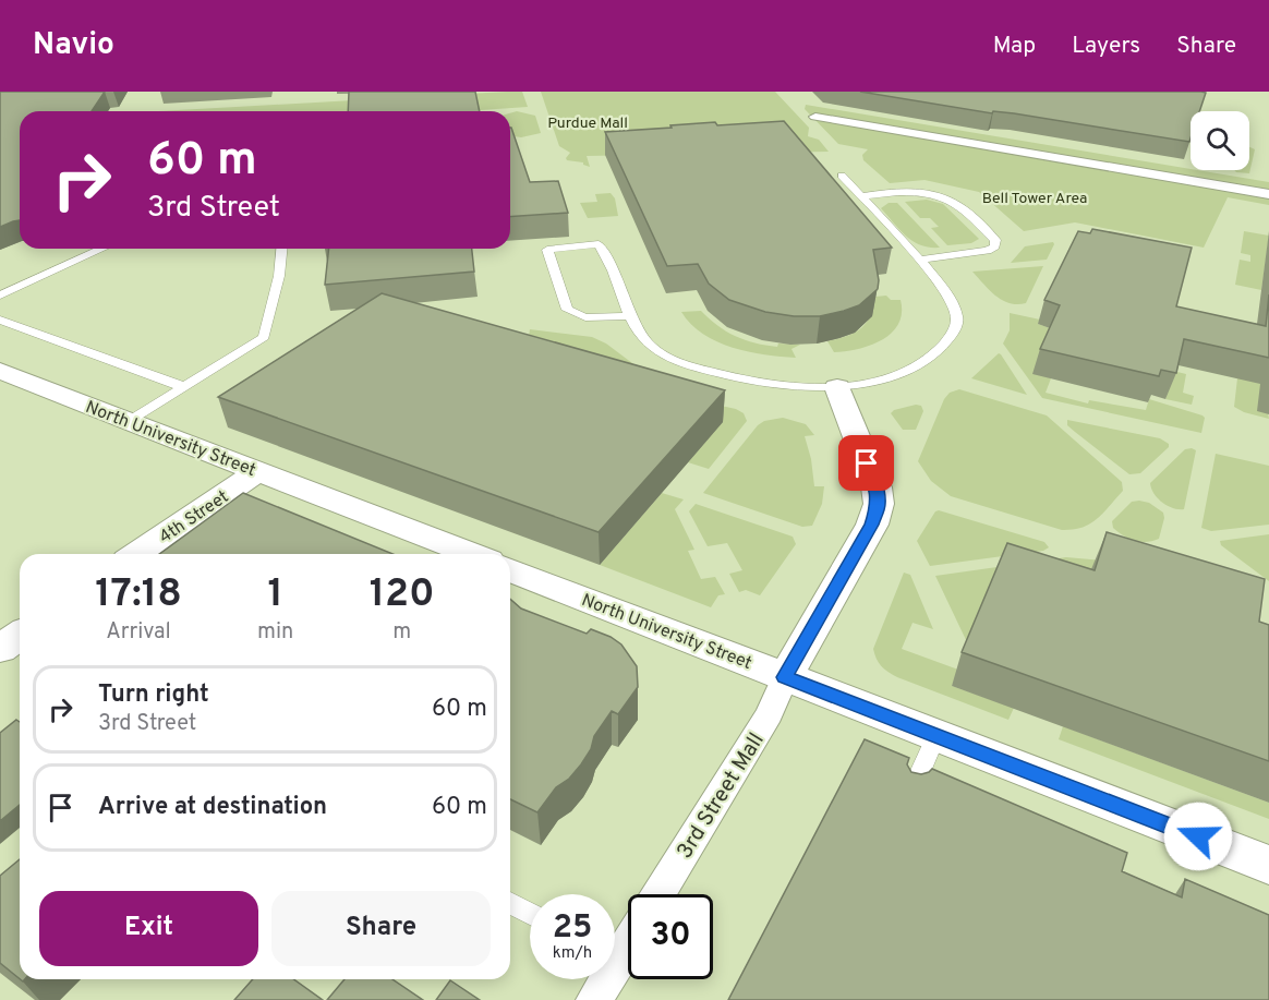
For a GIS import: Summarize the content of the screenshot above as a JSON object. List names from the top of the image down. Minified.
{"streets":{"street":["North University Street","4th Street","3rd Street Mall"]},"crossings":[["North University Street","4th Street"],["North University Street","3rd Street Mall"]],"parks":["Purdue Mall","Bell Tower Area"],"page":{"header":"Navio","nav":["Map","Layers","Share"],"turn":["60 m","3rd Street"],"eta":["17:18","Arrival","1","min","120","m"],"list":[{"name":"Turn right","note":"3rd Street","value":"60 m"},{"name":"Arrive at destination","value":"60 m"}],"buttons":["Exit","Share"],"speed":"25 km/h","limit":"30"}}
